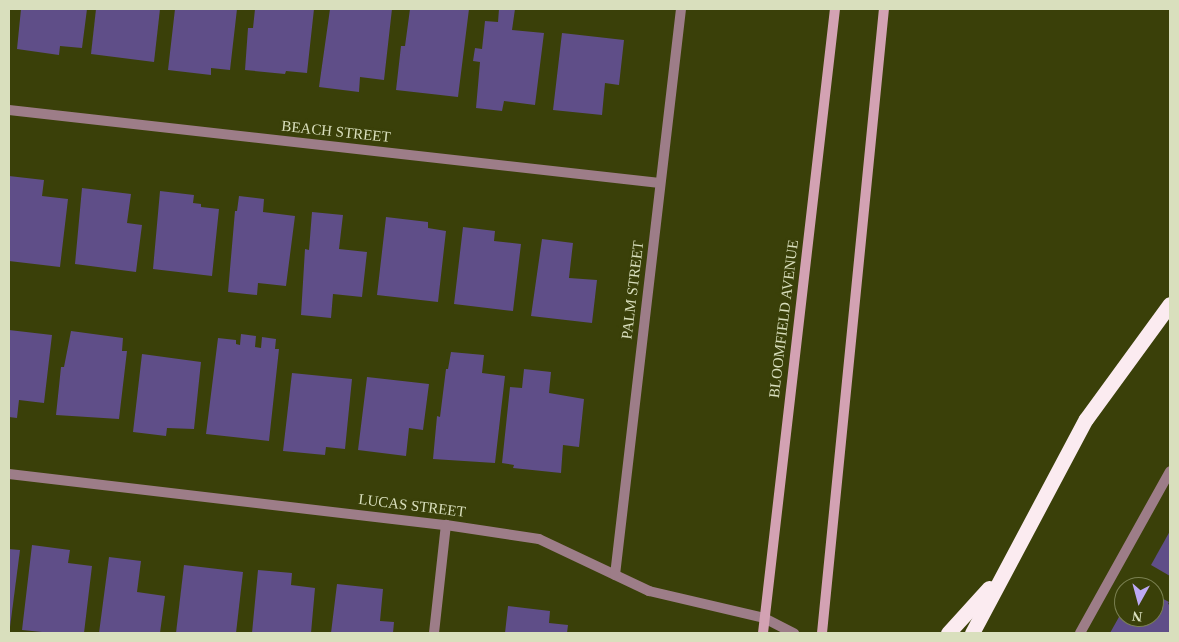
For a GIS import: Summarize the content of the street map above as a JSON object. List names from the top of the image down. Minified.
{"streets":{"main road":["BLOOMFIELD AVENUE"],"street":["BEACH STREET","PALM STREET","LUCAS STREET"]},"crossings":[["BEACH STREET","PALM STREET"],["PALM STREET","LUCAS STREET"],["BLOOMFIELD AVENUE","LUCAS STREET"]],"north":"bottom"}
